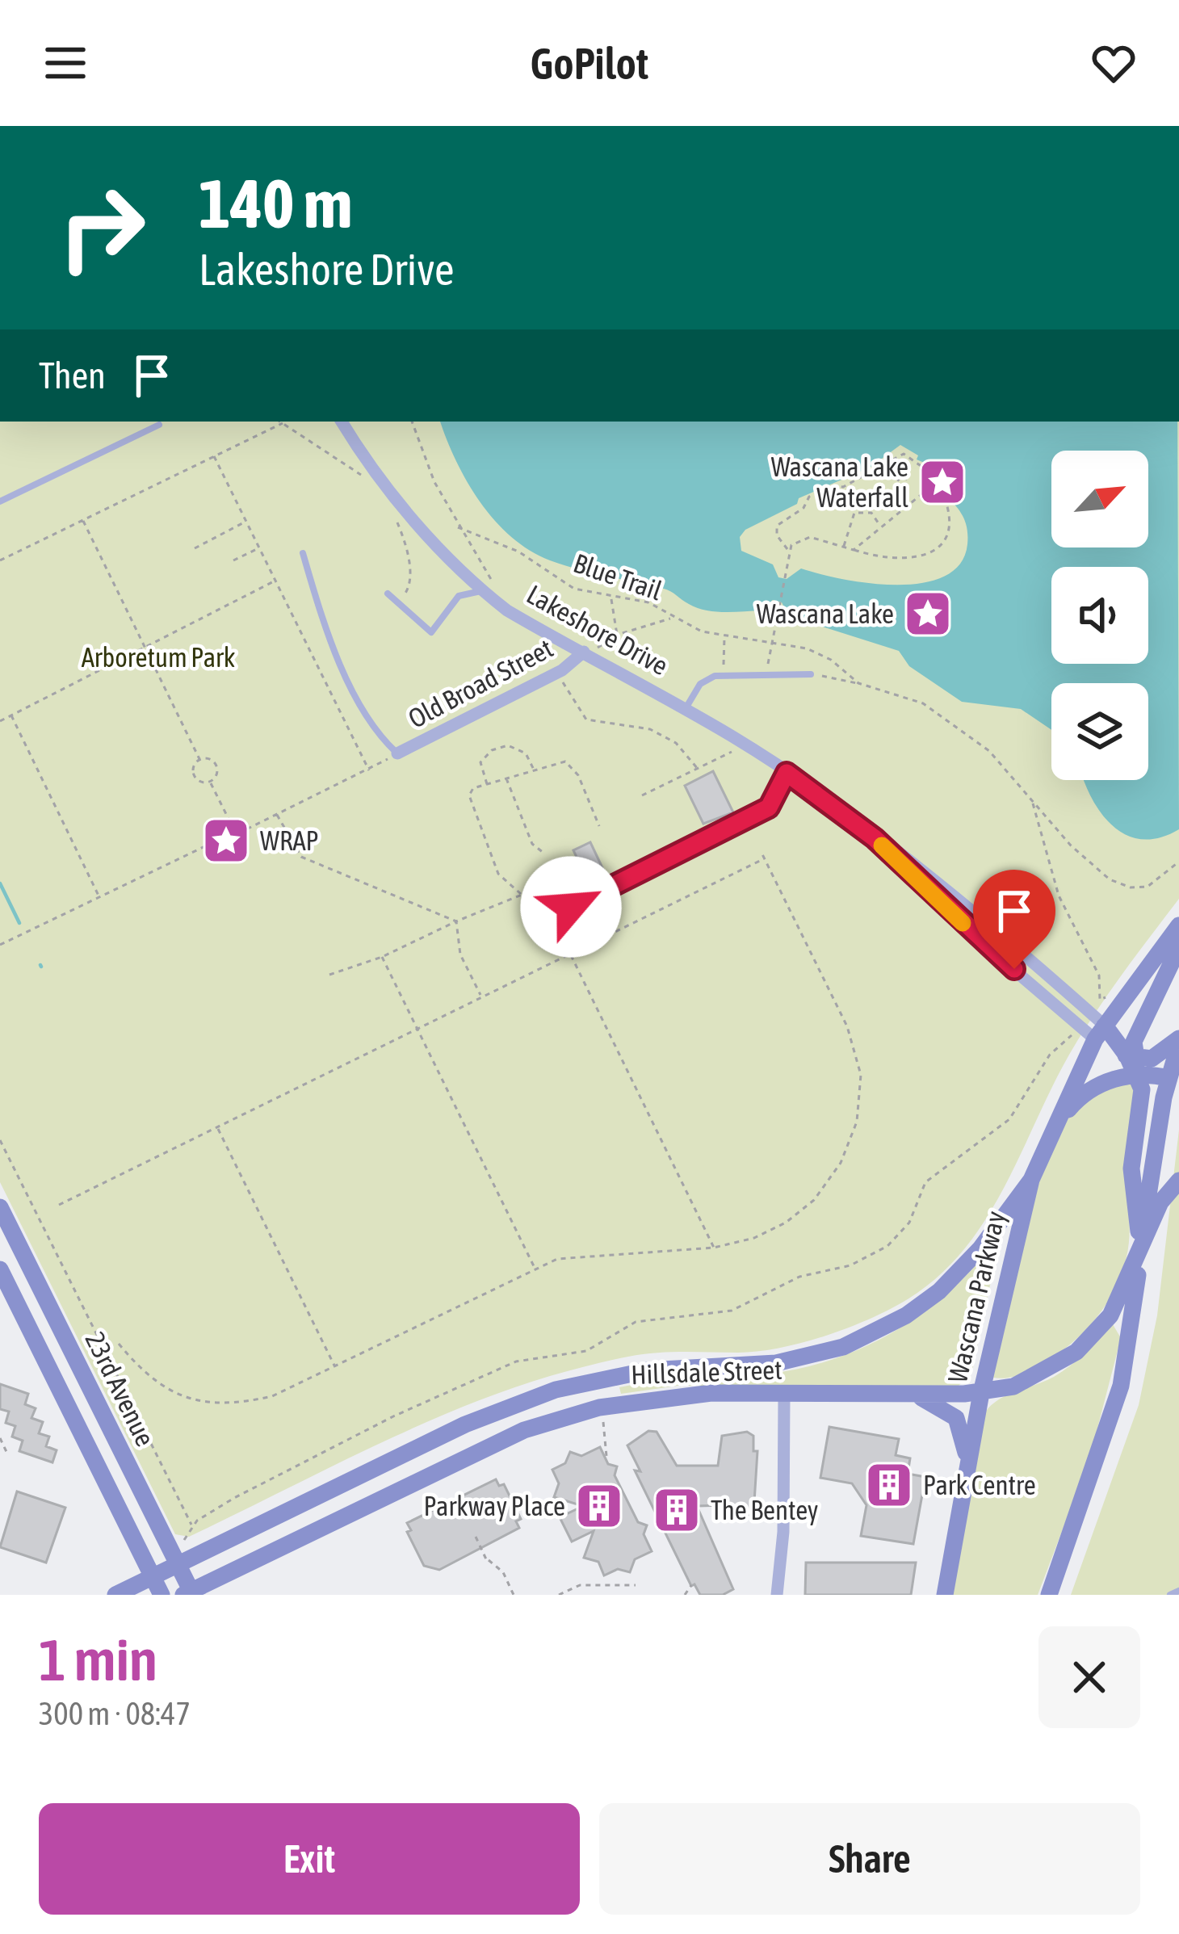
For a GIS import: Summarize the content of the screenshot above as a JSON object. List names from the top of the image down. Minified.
{"streets":{"main road":["Lakeshore Drive","Wascana Parkway","Hillsdale Street","23rd Avenue"],"street":["Old Broad Street"],"path":["Blue Trail"]},"crossings":[["Lakeshore Drive","Old Broad Street"],["Lakeshore Drive","Wascana Parkway"],["Wascana Parkway","Hillsdale Street"],["Hillsdale Street","23rd Avenue"]],"parks":["Arboretum Park"],"places":{"place":["Wascana Lake Waterfall","Wascana Lake","WRAP"],"building":["Park Centre","Parkway Place","The Bentey"]},"north":"top right","page":{"header":"GoPilot","turn":["140 m","Lakeshore Drive"],"then":"Then","heading":["1 min","300 m · 08:47"],"buttons":["Exit","Share"]}}
